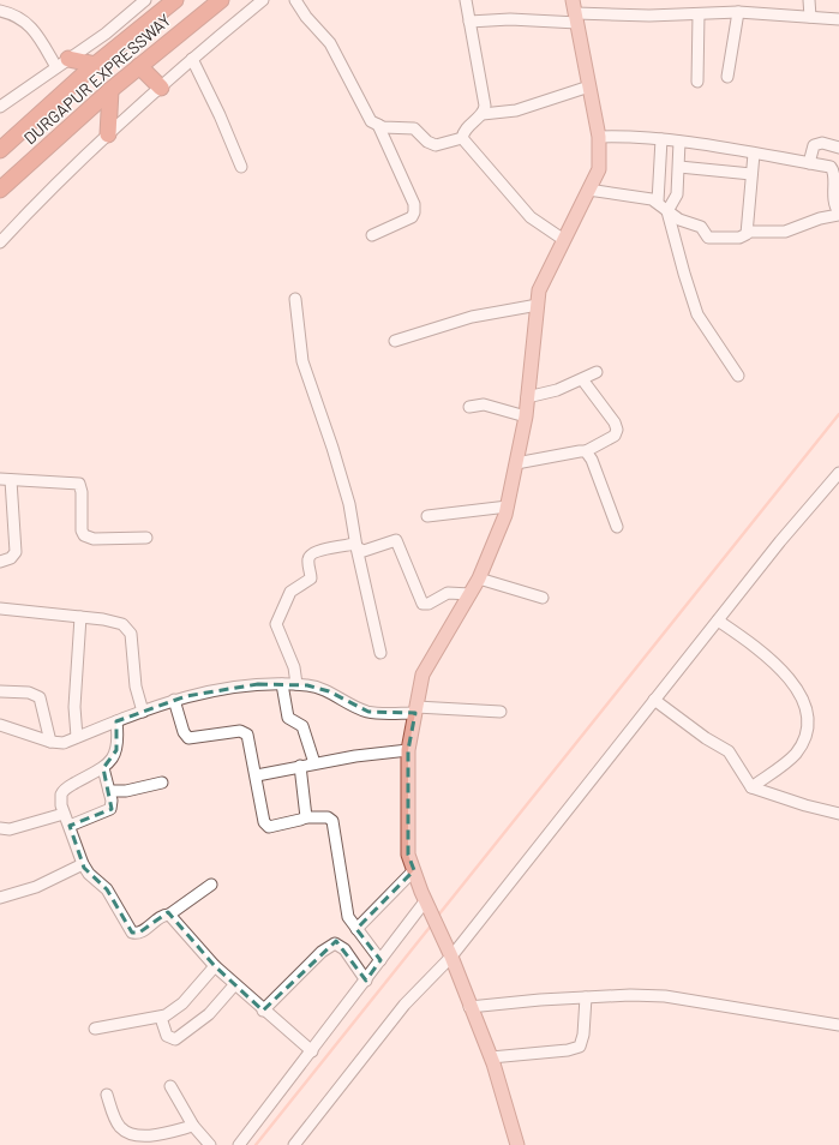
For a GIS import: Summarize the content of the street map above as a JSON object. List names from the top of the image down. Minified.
{"streets":{"highway":["DURGAPUR EXPRESSWAY"]}}
